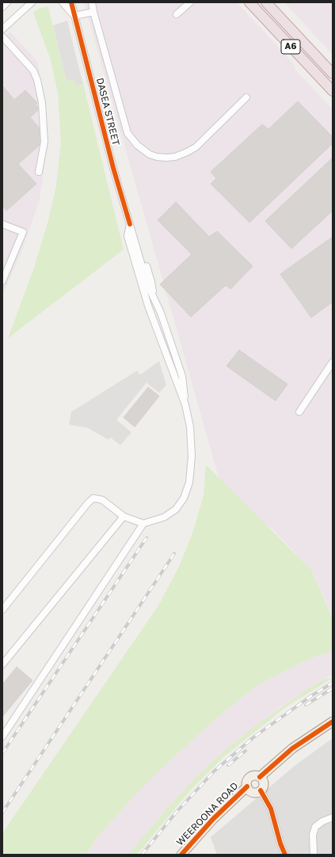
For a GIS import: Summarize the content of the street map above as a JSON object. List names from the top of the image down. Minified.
{"streets":{"highway":["A6"],"main road":["WEEROONA ROAD"],"street":["DASEA STREET"]}}
